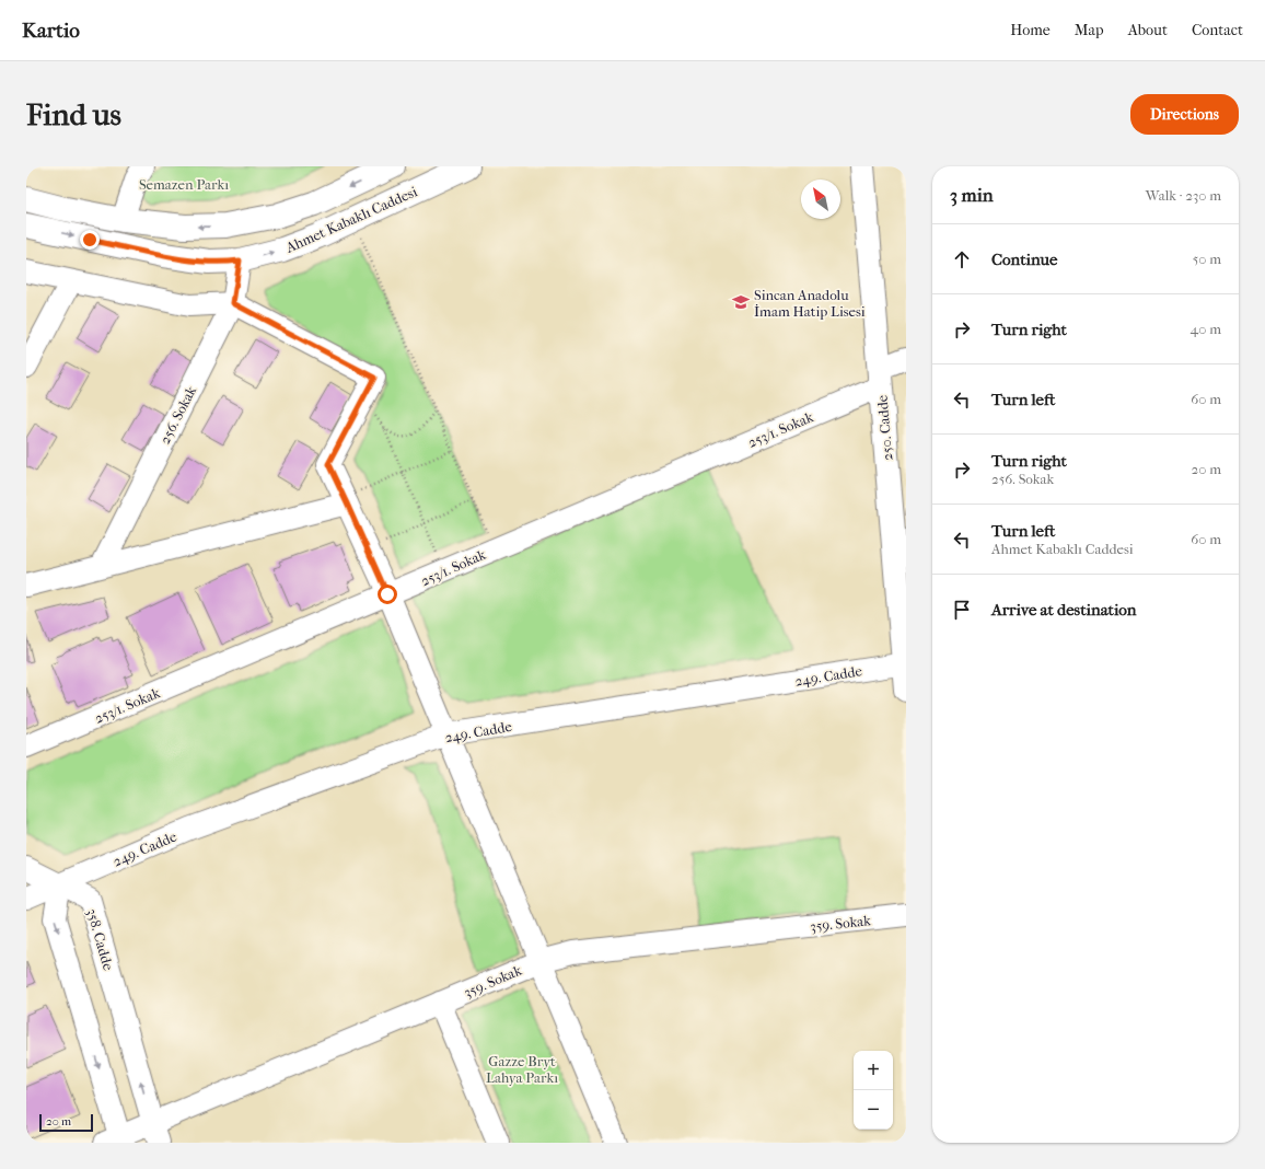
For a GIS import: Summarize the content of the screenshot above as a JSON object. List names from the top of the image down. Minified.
{"streets":{"main road":["Ahmet Kabaklı Caddesi","250. Cadde"],"street":["256. Sokak","253/1. Sokak","249. Cadde","359. Sokak","358. Cadde"]},"crossings":[["Ahmet Kabaklı Caddesi","256. Sokak"],["250. Cadde","253/1. Sokak"],["250. Cadde","249. Cadde"],["249. Cadde","358. Cadde"],["359. Sokak","358. Cadde"]],"parks":["Semazen Parkı","Gazze Bryt Lahya Parkı"],"places":{"school or university":["Sincan Anadolu İmam Hatip Lisesi"]},"scale_bar":"20 m","north":"top left","page":{"header":"Kartio","nav":["Home","Map","About","Contact"],"buttons":"Directions","title":"Find us","heading":["3 min","Walk · 230 m"],"list":[["Continue","50 m"],["Turn right","40 m"],["Turn left","60 m"],["Turn right","256. Sokak","20 m"],["Turn left","Ahmet Kabaklı Caddesi","60 m"],"Arrive at destination"],"map_buttons":["+","−"],"scale":"20 m"}}
